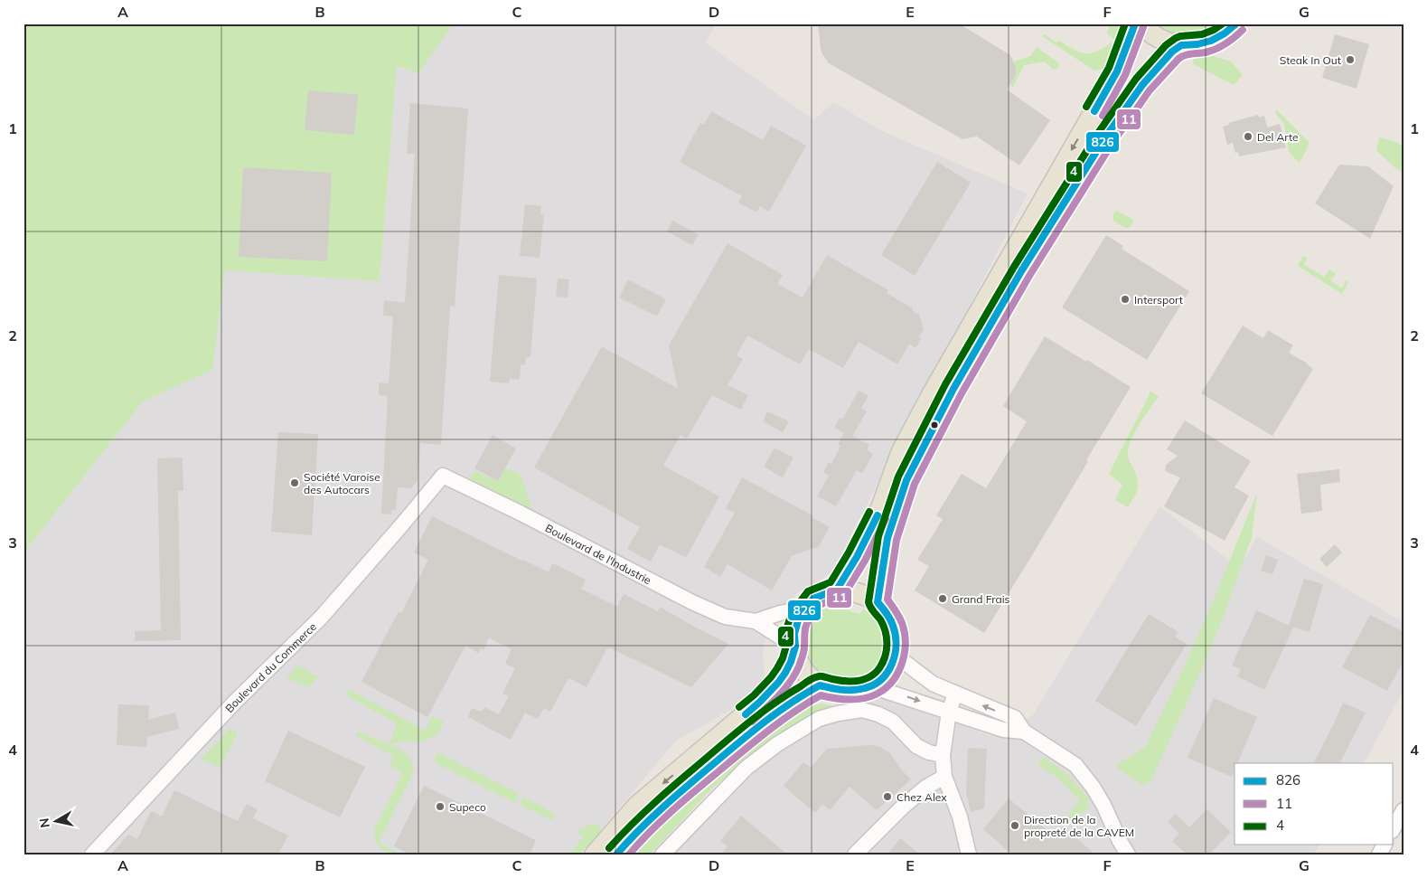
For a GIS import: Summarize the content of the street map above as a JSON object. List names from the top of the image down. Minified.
{"streets":{"street":["Boulevard de l'Industrie","Boulevard du Commerce"]},"crossings":[["Boulevard de l'Industrie","Boulevard du Commerce"]],"places":["Steak In Out","Del Arte","Intersport","Société Varoise des Autocars","Grand Frais","Chez Alex","Supeco","Direction de la propreté de la CAVEM"],"lines":["transit line 826","transit line 4","transit line 11"],"legend":["826","11","4"],"north":"left","grid":{"columns":["A","B","C","D","E","F","G"],"rows":["1","2","3","4"]}}
